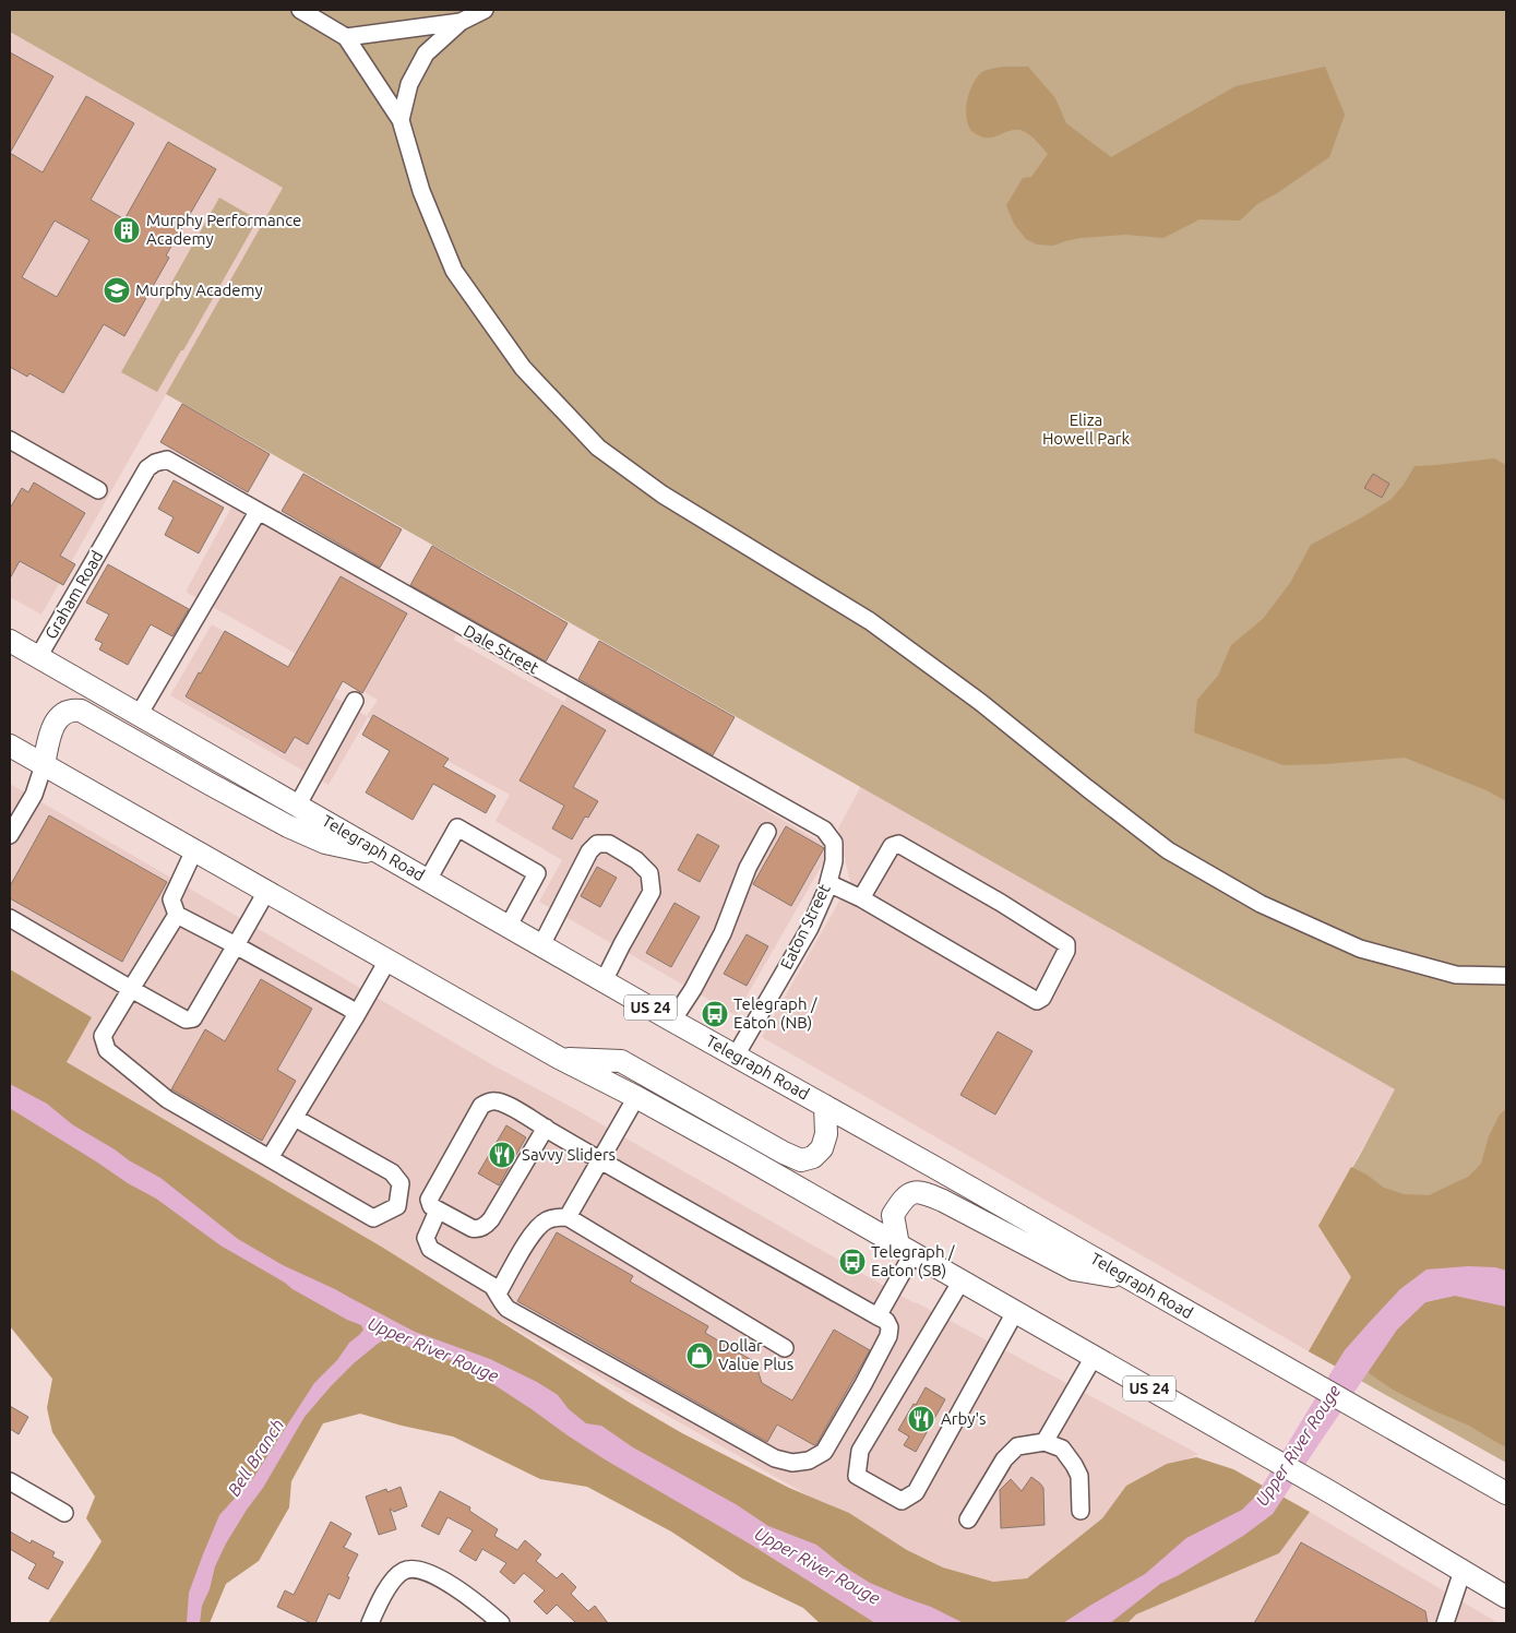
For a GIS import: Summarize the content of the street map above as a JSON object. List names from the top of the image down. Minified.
{"streets":{"main road":["Telegraph Road","US 24"],"street":["Graham Road","Dale Street","Eaton Street"]},"crossings":[["Graham Road","Dale Street"],["Graham Road","Telegraph Road"],["Dale Street","Eaton Street"],["Telegraph Road","Eaton Street"]],"water":["Upper River Rouge","Bell Branch"],"parks":["Eliza Howell Park"],"places":{"building":["Murphy Performance Academy"],"school or university":["Murphy Academy"],"bus stop":["Telegraph / Eaton (NB)","Telegraph / Eaton (SB)"],"restaurant":["Savvy Sliders","Arby's"],"shop":["Dollar Value Plus"]}}
